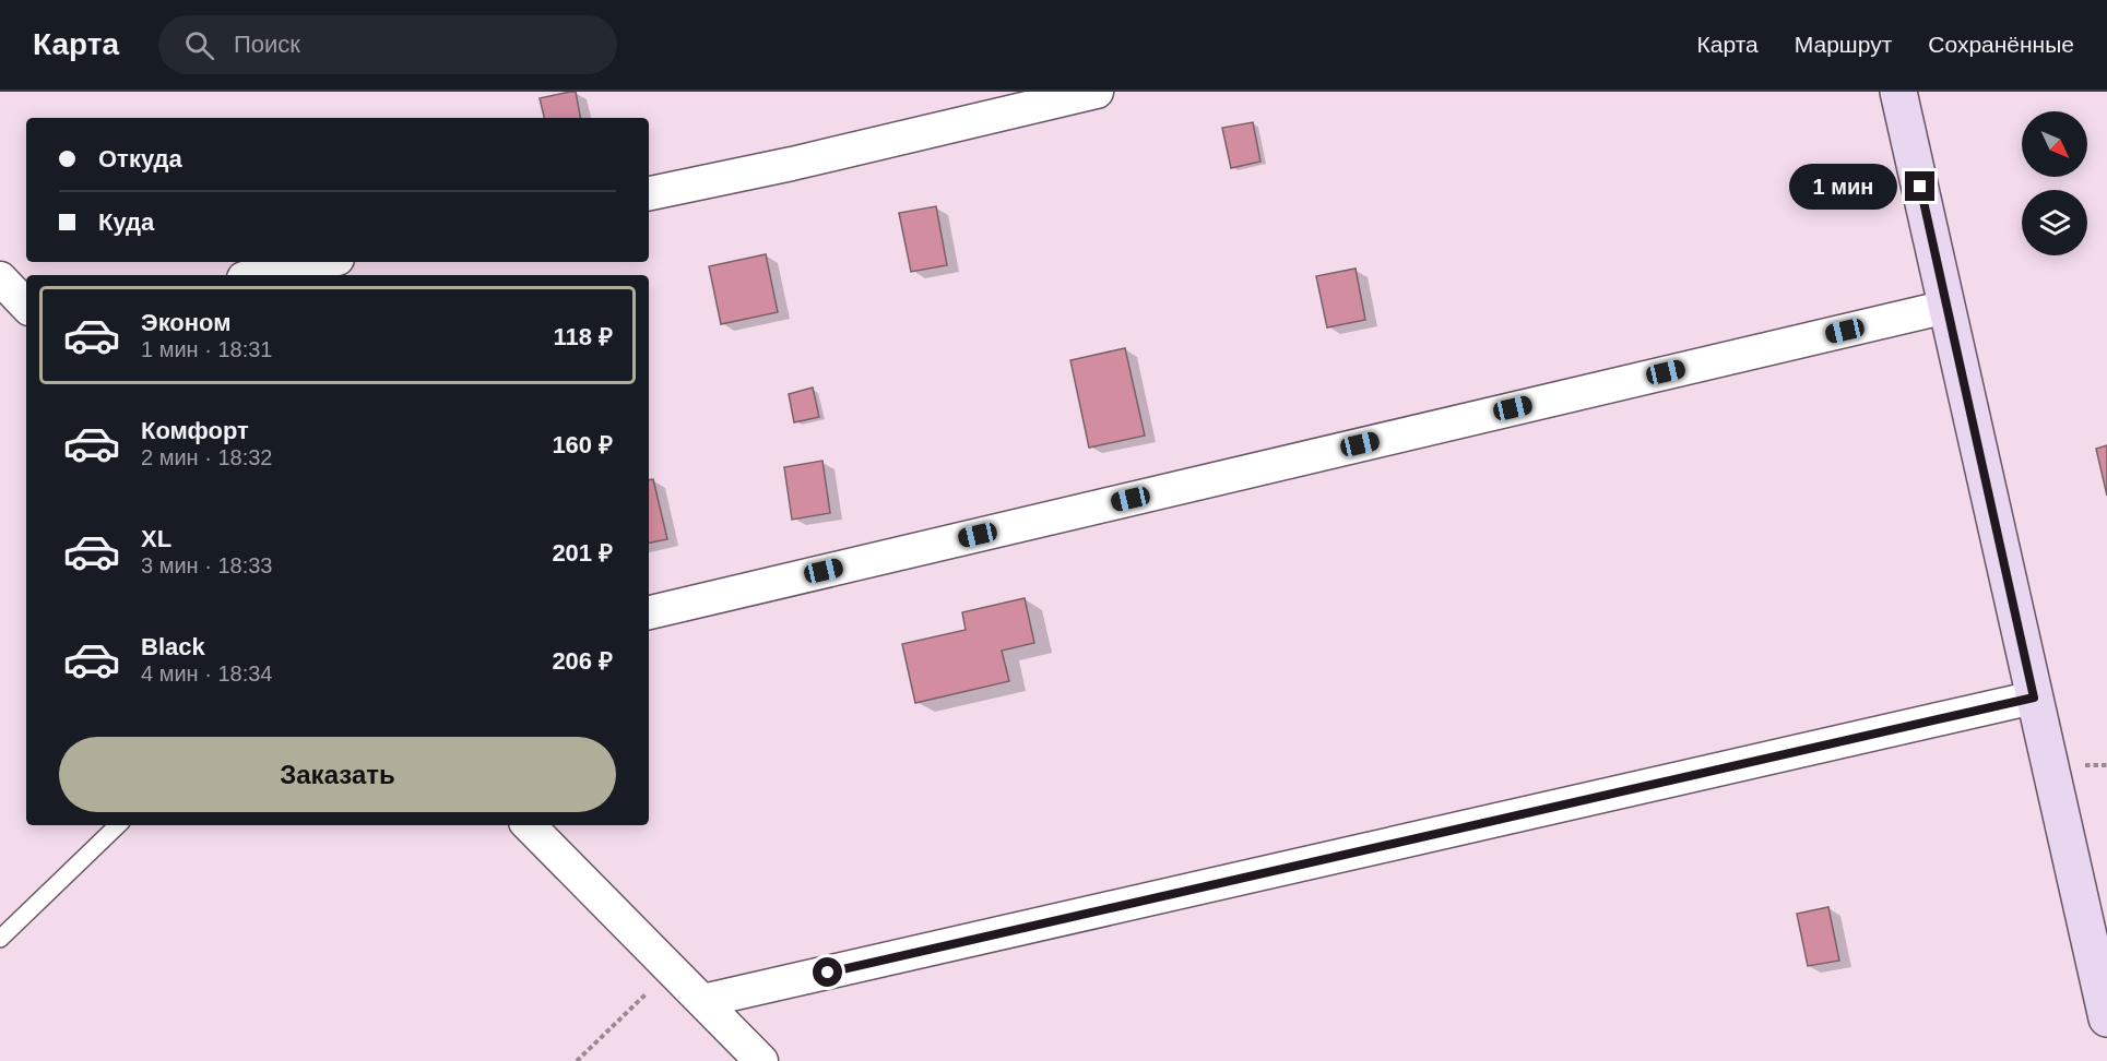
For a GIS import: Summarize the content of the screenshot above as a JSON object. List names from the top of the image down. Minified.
{"north":"bottom right","page":{"header":"Карта","search":"Поиск","nav":["Карта","Маршрут","Сохранённые"],"banner":["Откуда","Куда"],"bubble":"1 мин","list":[{"name":"Эконом","note":"1 мин · 18:31","value":"118 ₽"},{"name":"Комфорт","note":"2 мин · 18:32","value":"160 ₽"},{"name":"XL","note":"3 мин · 18:33","value":"201 ₽"},{"name":"Black","note":"4 мин · 18:34","value":"206 ₽"}],"buttons":"Заказать"}}
